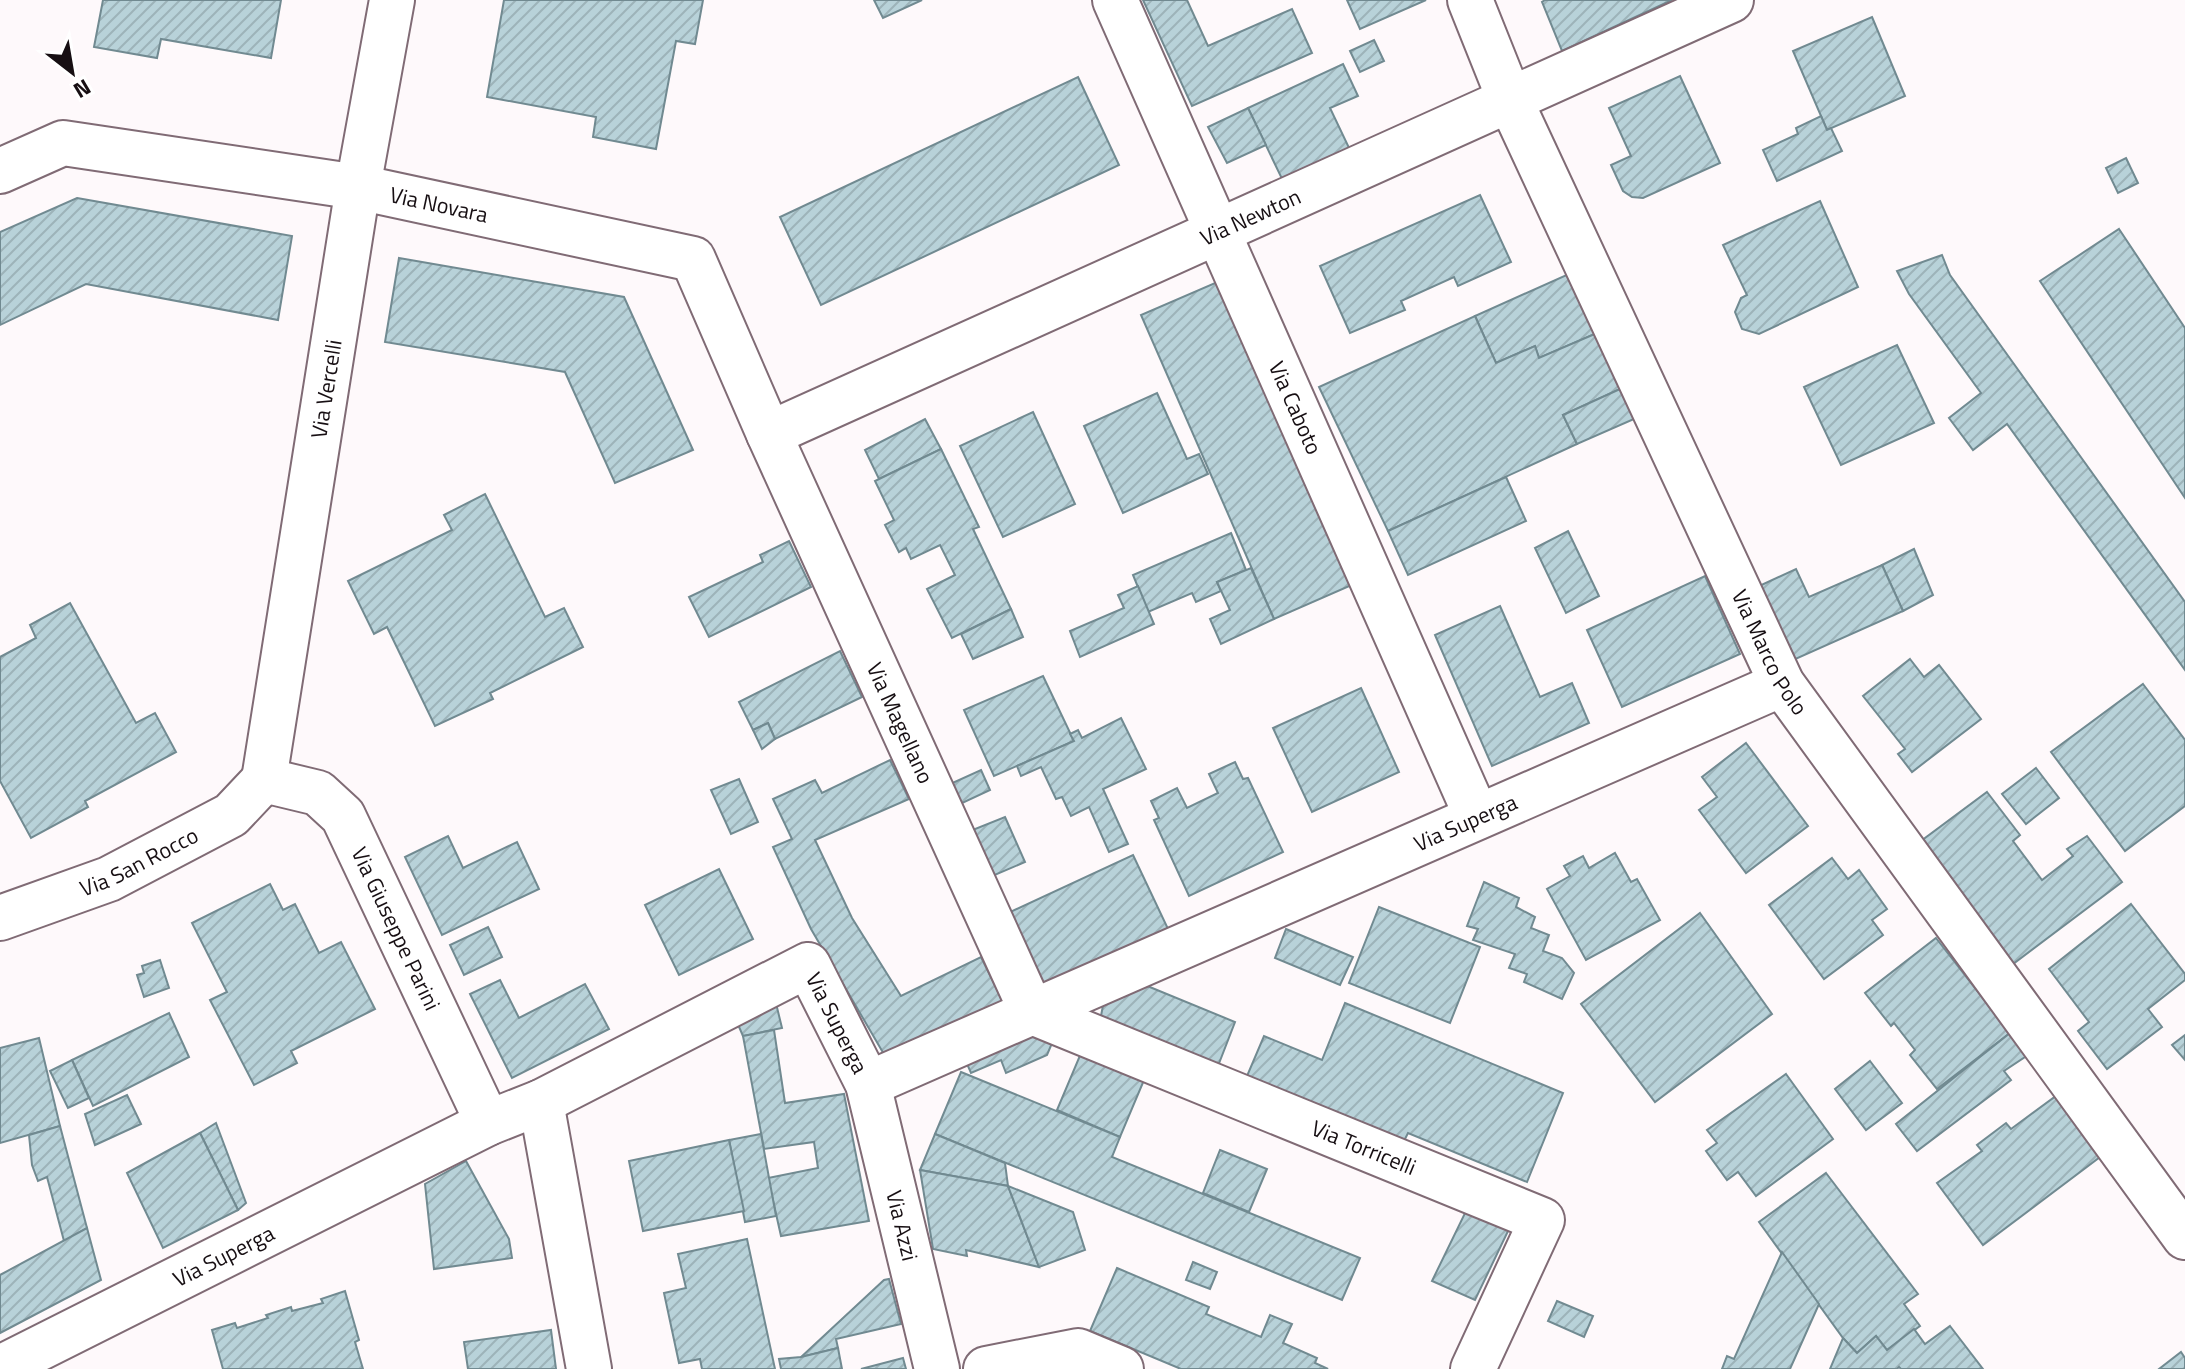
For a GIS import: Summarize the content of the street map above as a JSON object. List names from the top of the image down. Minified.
{"streets":{"street":["Via Novara","Via Newton","Via Vercelli","Via Caboto","Via Marco Polo","Via Magellano","Via Superga","Via San Rocco","Via Giuseppe Parini","Via Torricelli","Via Azzi"]},"crossings":[["Via Novara","Via Newton"],["Via Novara","Via Vercelli"],["Via Novara","Via Magellano"],["Via Newton","Via Caboto"],["Via Newton","Via Marco Polo"],["Via Newton","Via Magellano"],["Via Vercelli","Via San Rocco"],["Via Vercelli","Via Giuseppe Parini"],["Via Caboto","Via Superga"],["Via Marco Polo","Via Superga"],["Via Magellano","Via Superga"],["Via Magellano","Via Torricelli"],["Via Superga","Via Giuseppe Parini"],["Via Superga","Via Torricelli"],["Via Superga","Via Azzi"],["Via San Rocco","Via Giuseppe Parini"]],"north":"bottom right"}
